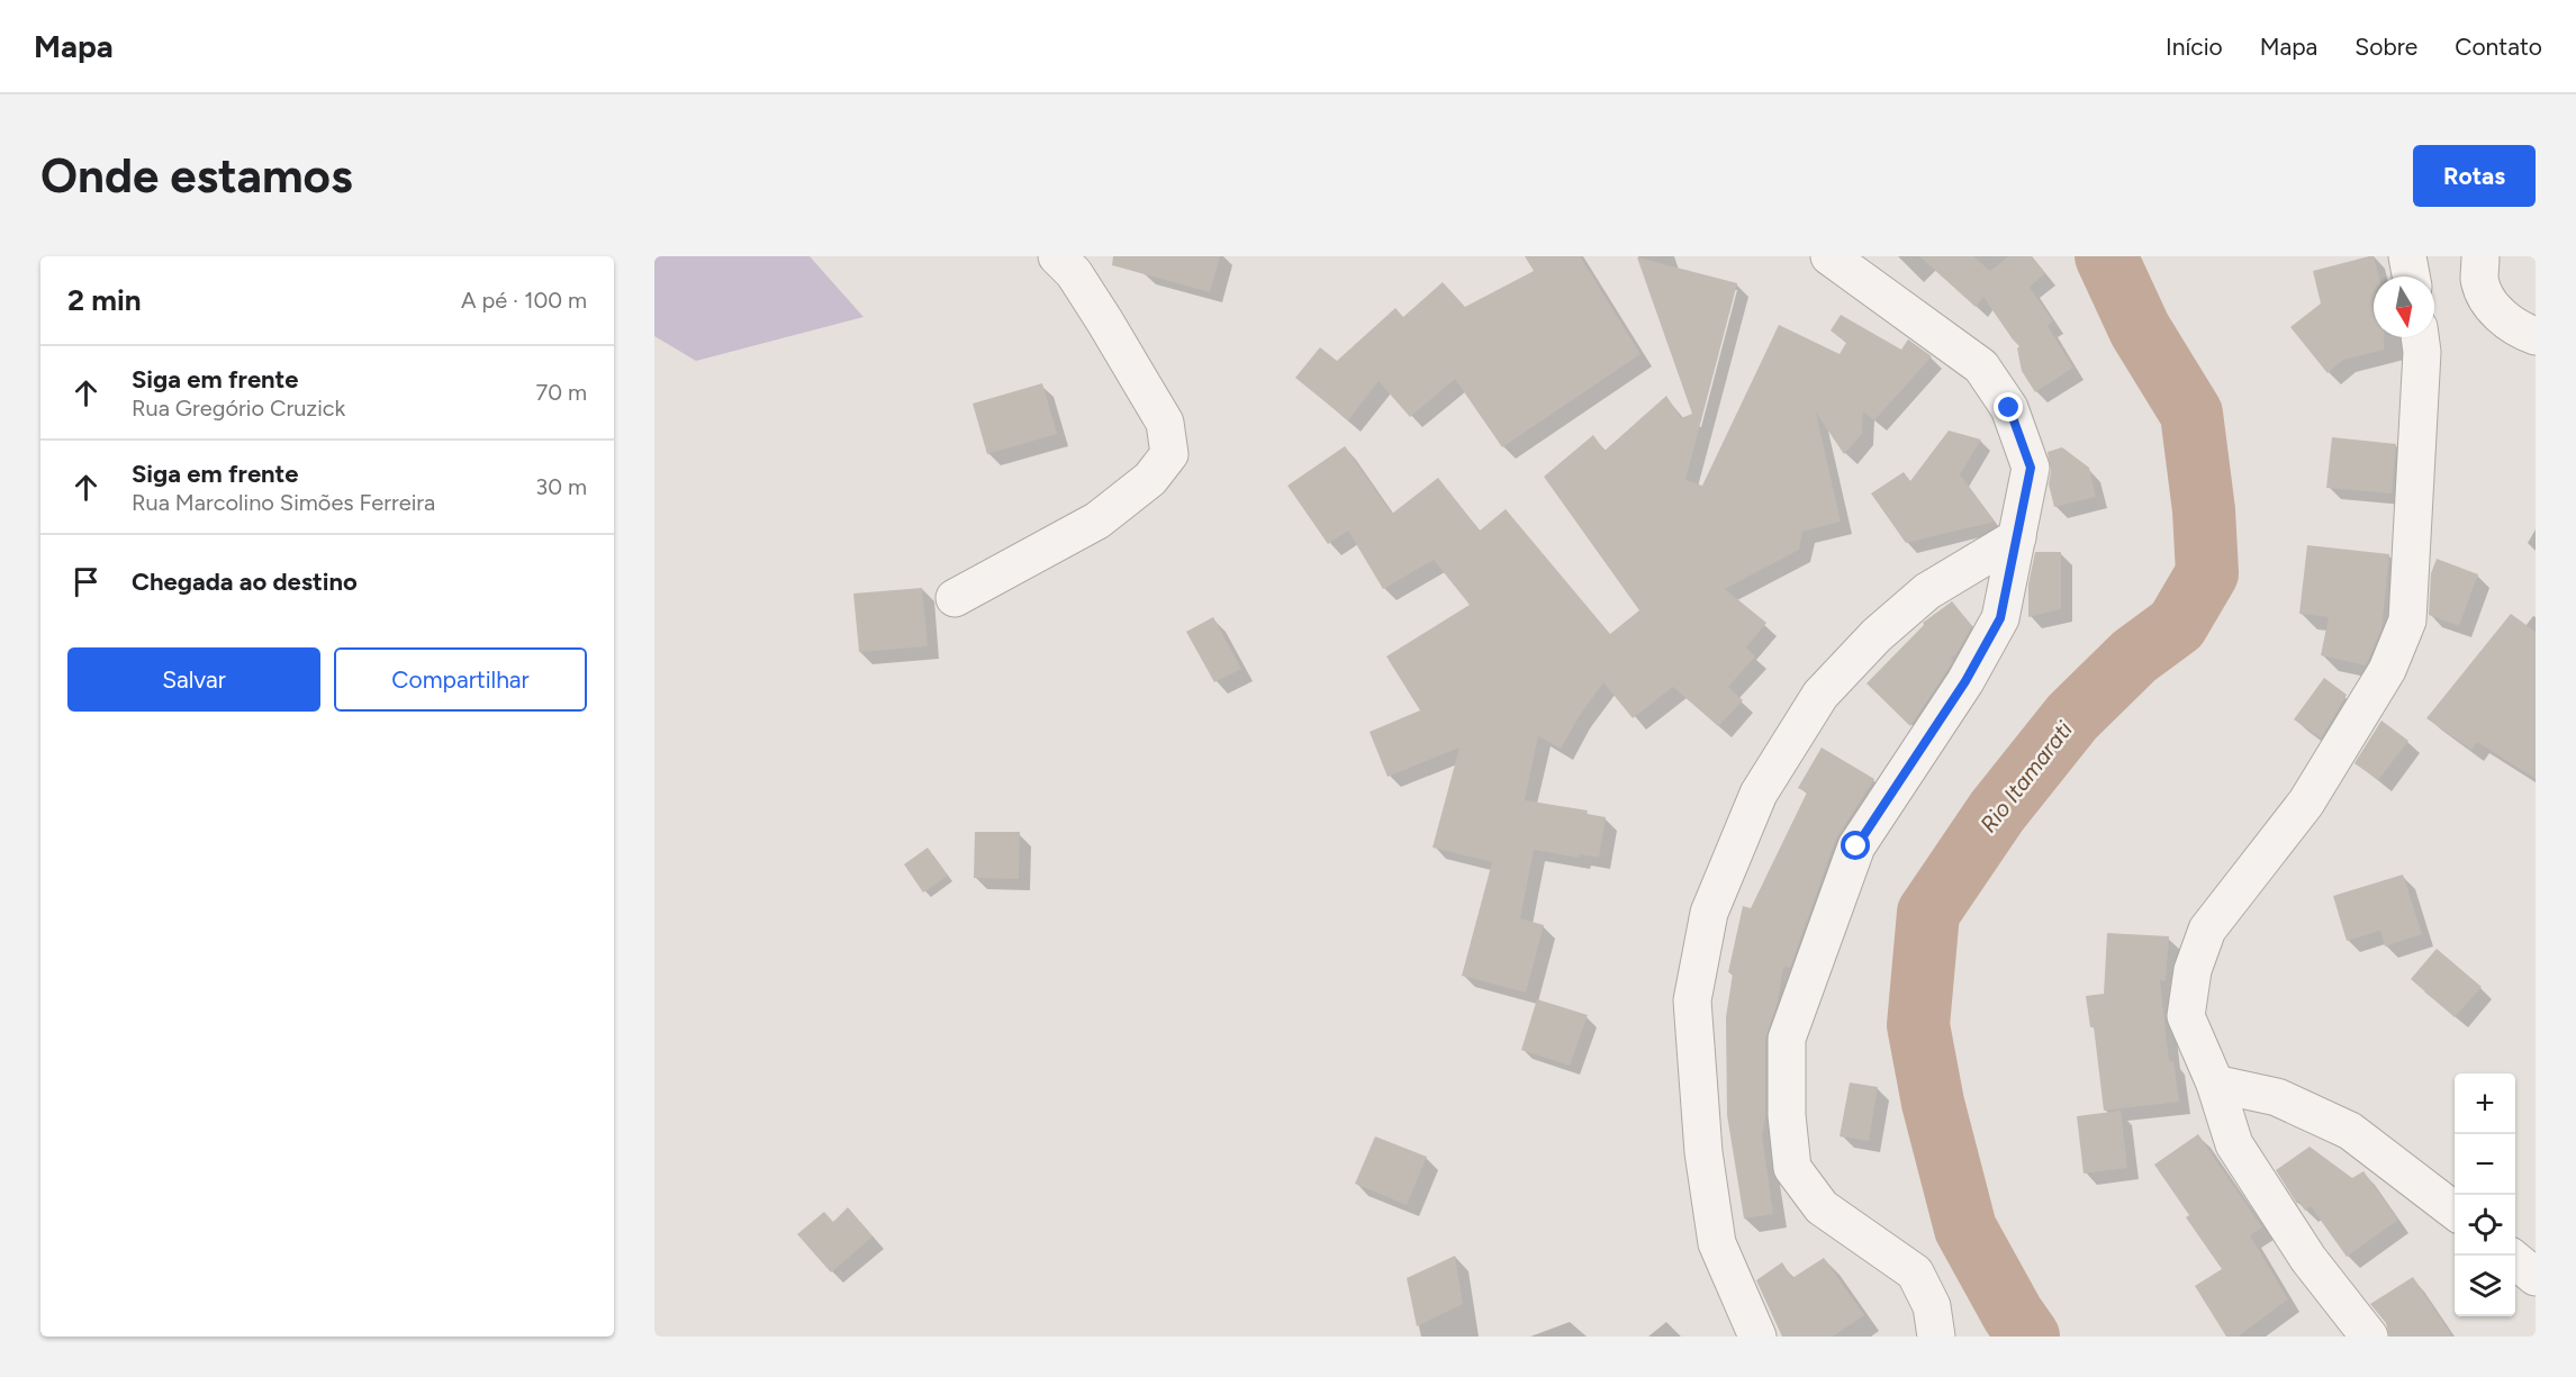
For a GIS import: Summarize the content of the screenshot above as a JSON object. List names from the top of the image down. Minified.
{"water":["Rio Itamarati"],"north":"bottom","page":{"header":"Mapa","nav":["Início","Mapa","Sobre","Contato"],"buttons":["Rotas",["Salvar","Compartilhar"]],"title":"Onde estamos","heading":["2 min","A pé · 100 m"],"list":[["Siga em frente","Rua Gregório Cruzick","70 m"],["Siga em frente","Rua Marcolino Simões Ferreira","30 m"],"Chegada ao destino"],"map_buttons":["+","−"]}}
